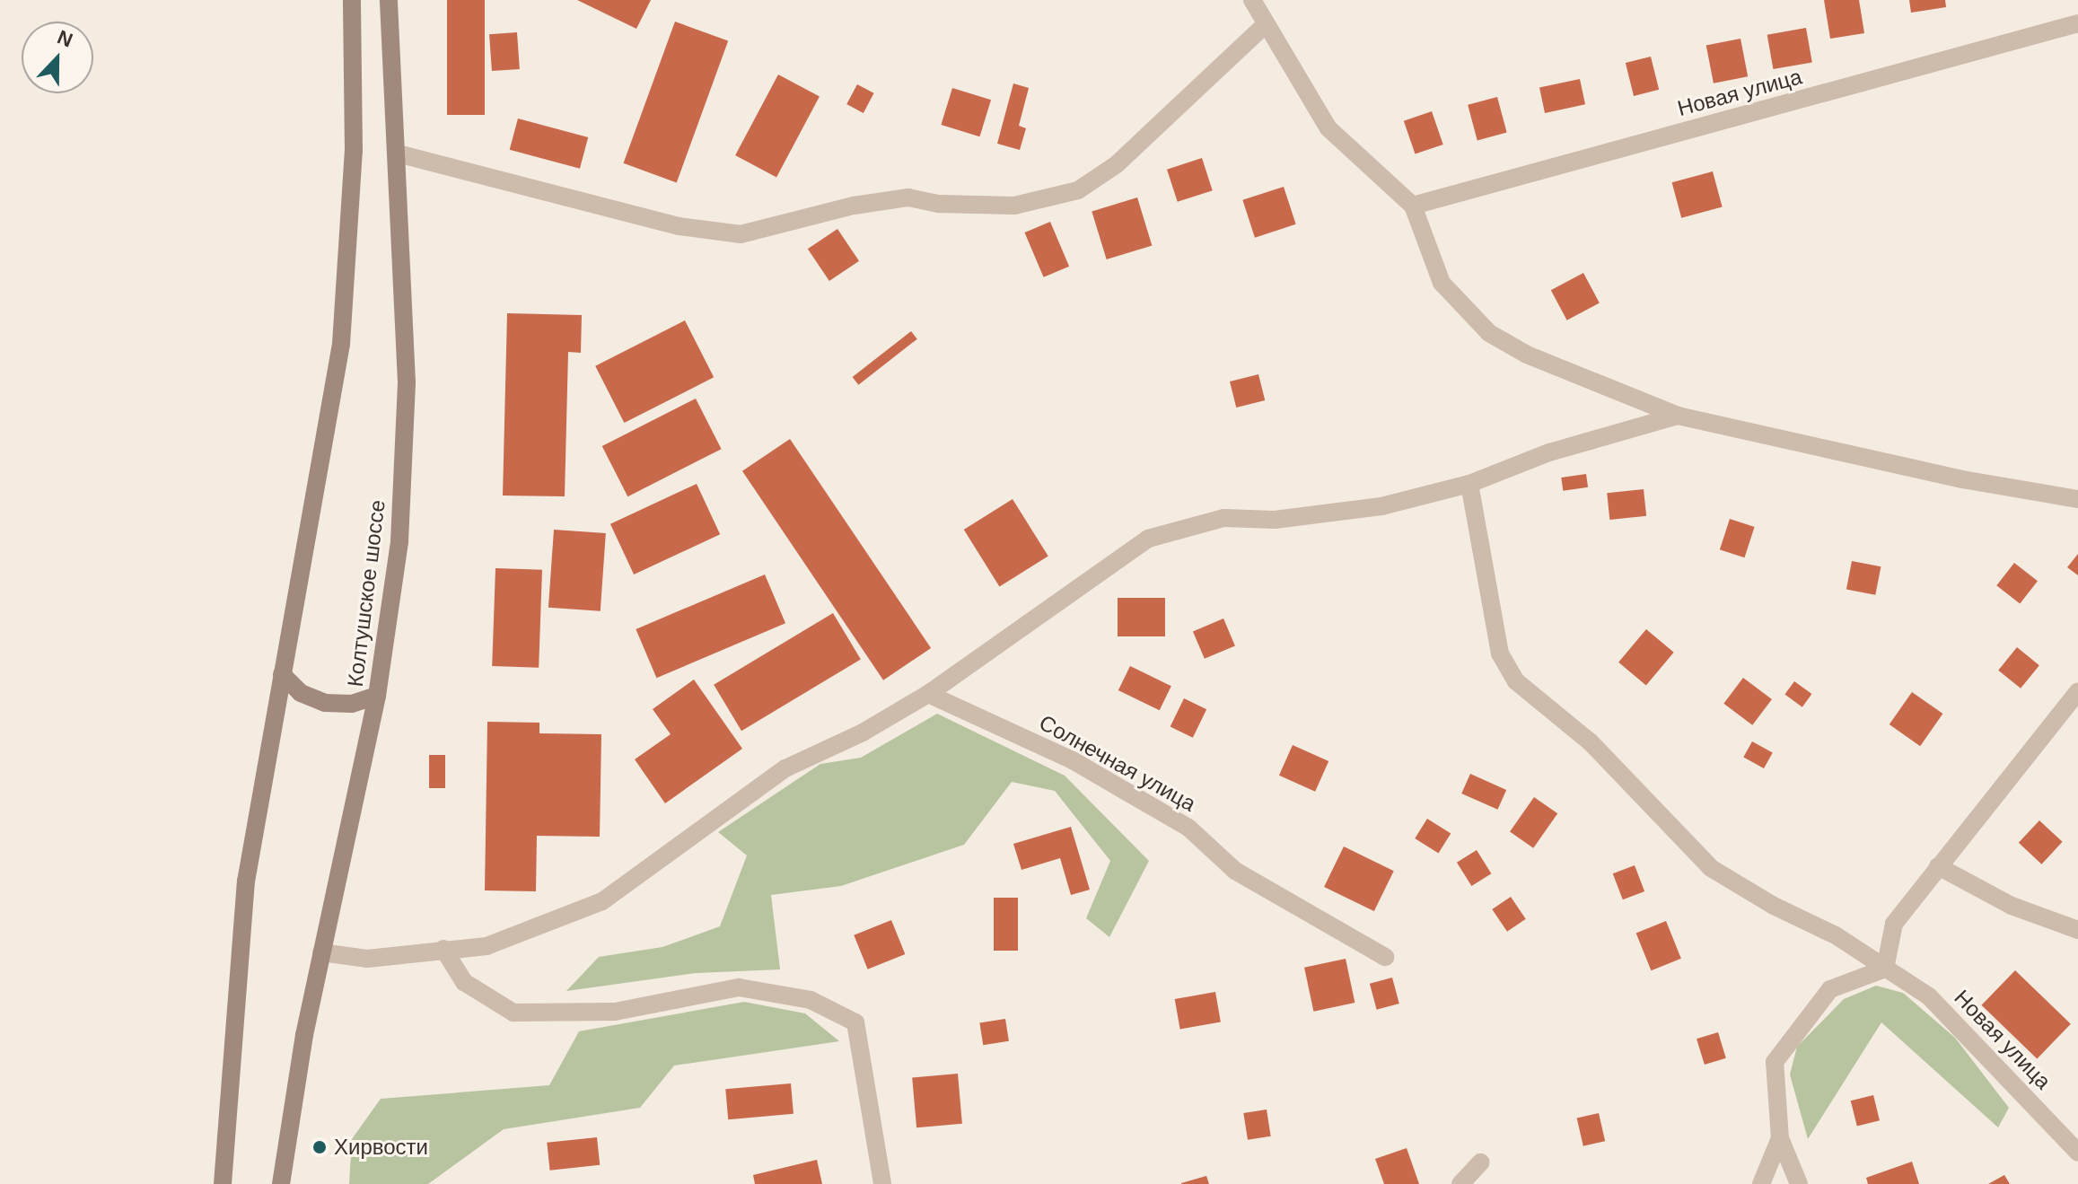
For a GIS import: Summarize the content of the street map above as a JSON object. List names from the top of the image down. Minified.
{"streets":{"main road":["Колтушское шоссе"],"street":["Новая улица","Солнечная улица"]},"places":["Хирвости"],"north":"top"}
